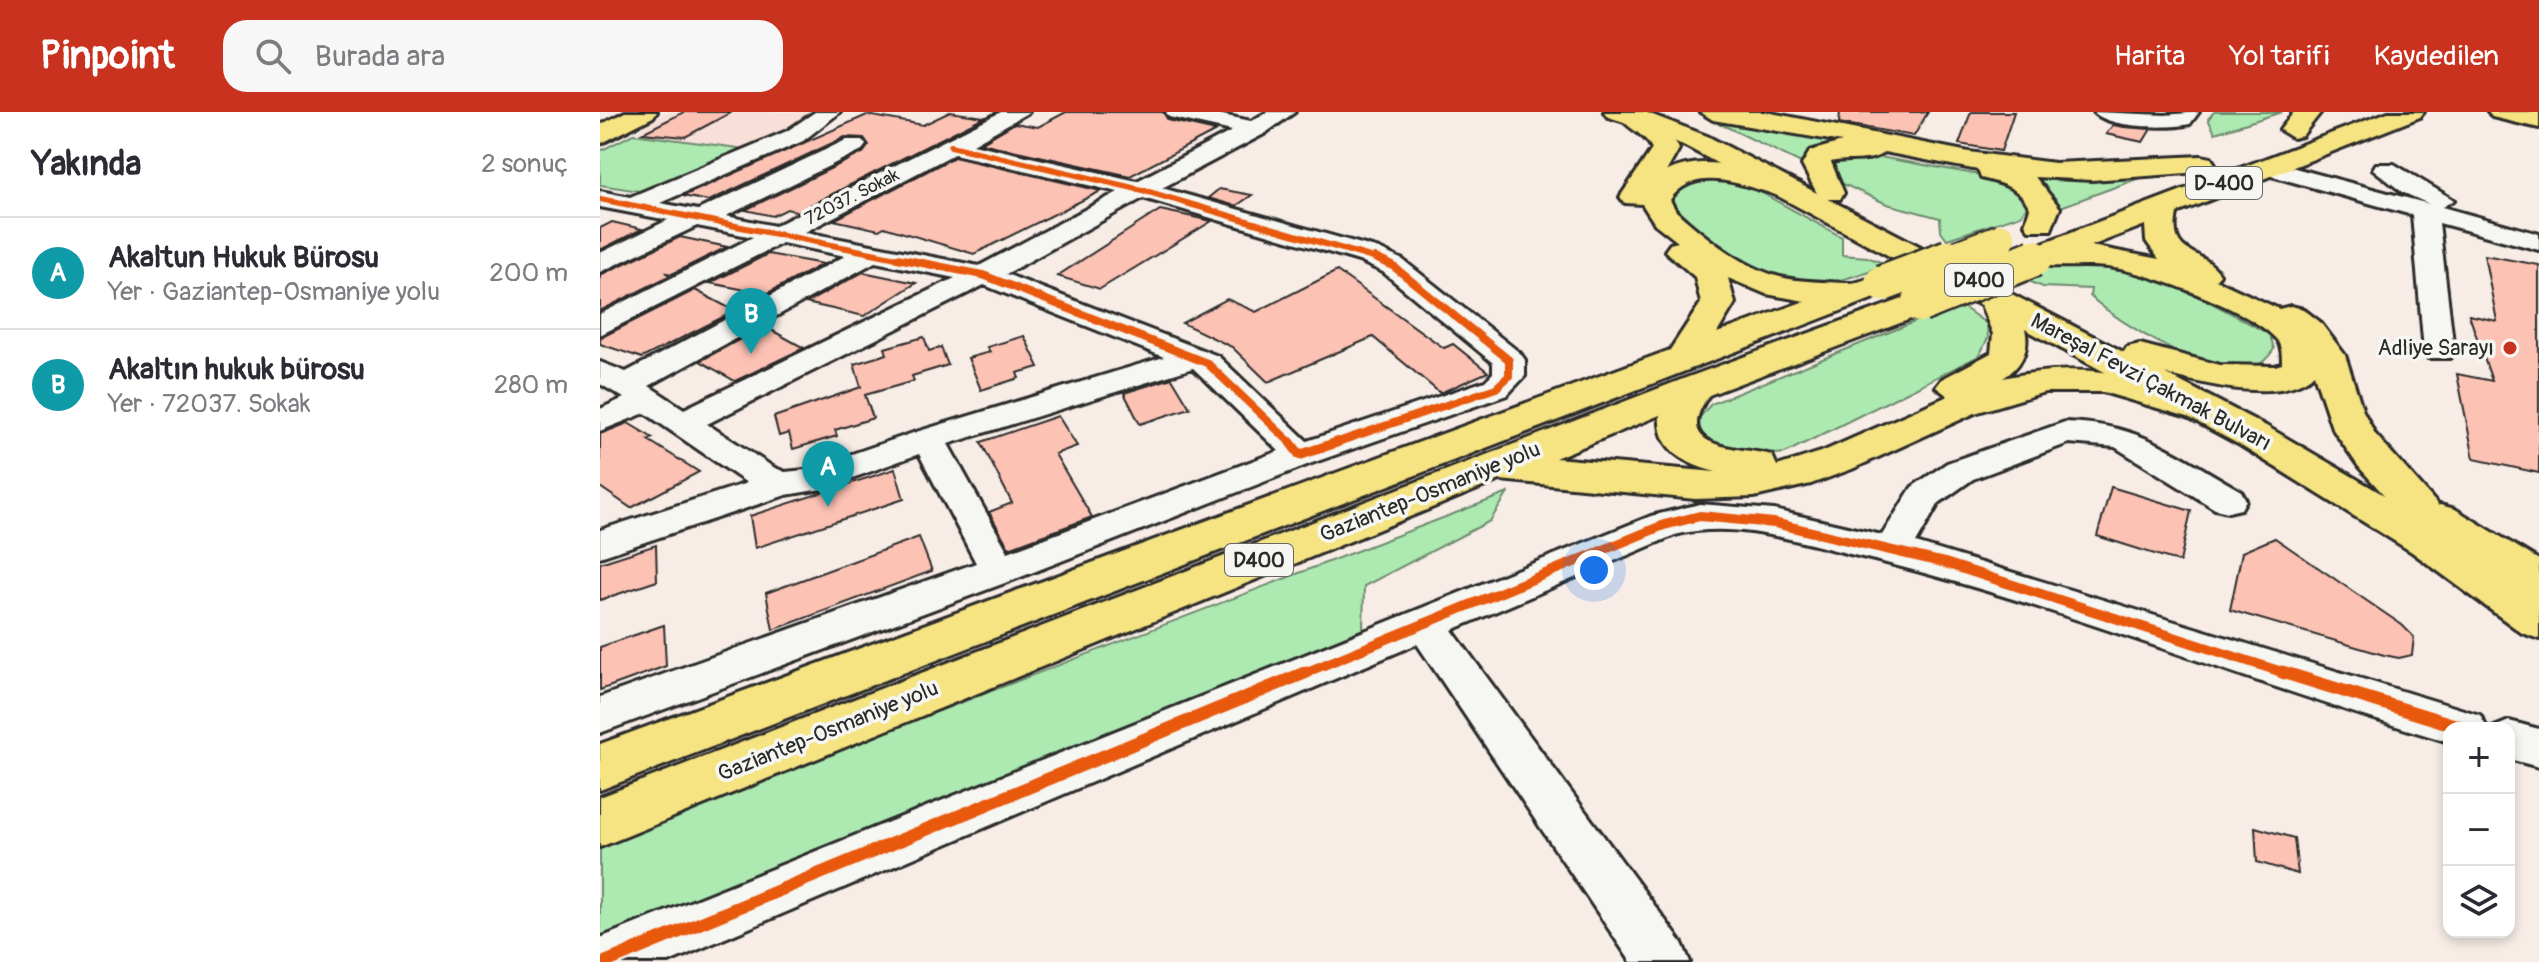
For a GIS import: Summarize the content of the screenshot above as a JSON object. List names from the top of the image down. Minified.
{"streets":{"main road":["D-400","D400","Mareşal Fevzi Çakmak Bulvarı","Gaziantep-Osmaniye yolu"],"street":["72037. Sokak"]},"crossings":[["D-400","Gaziantep-Osmaniye yolu"]],"places":["Adliye Sarayı"],"page":{"header":"Pinpoint","search":"Burada ara","nav":["Harita","Yol tarifi","Kaydedilen"],"heading":["Yakında","2 sonuç"],"list":[{"mark":"A","name":"Akaltun Hukuk Bürosu","note":"Yer · Gaziantep-Osmaniye yolu","value":"200 m"},{"mark":"B","name":"Akaltın hukuk bürosu","note":"Yer · 72037. Sokak","value":"280 m"}],"pins":["B","A"],"map_buttons":["+","−"]}}
